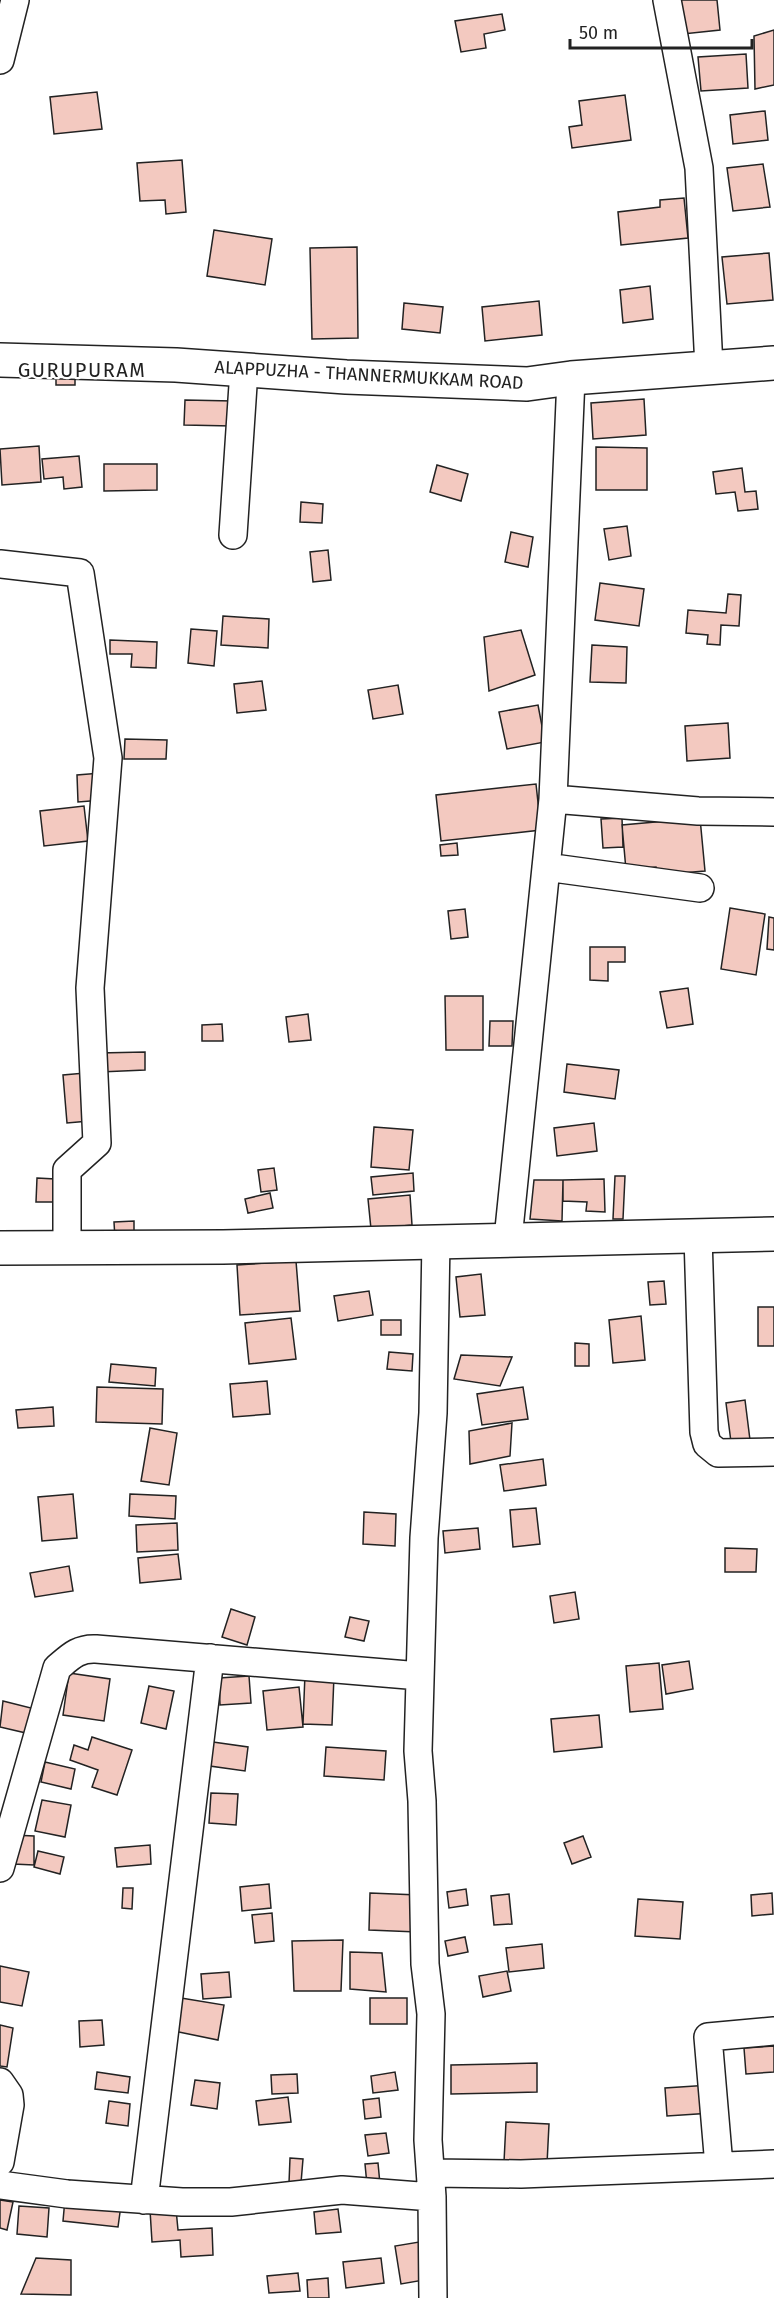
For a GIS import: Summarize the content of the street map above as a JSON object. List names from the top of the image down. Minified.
{"streets":{"main road":["ALAPPUZHA - THANNERMUKKAM ROAD"]},"districts":["GURUPURAM"],"scale_bar":"50 m"}
